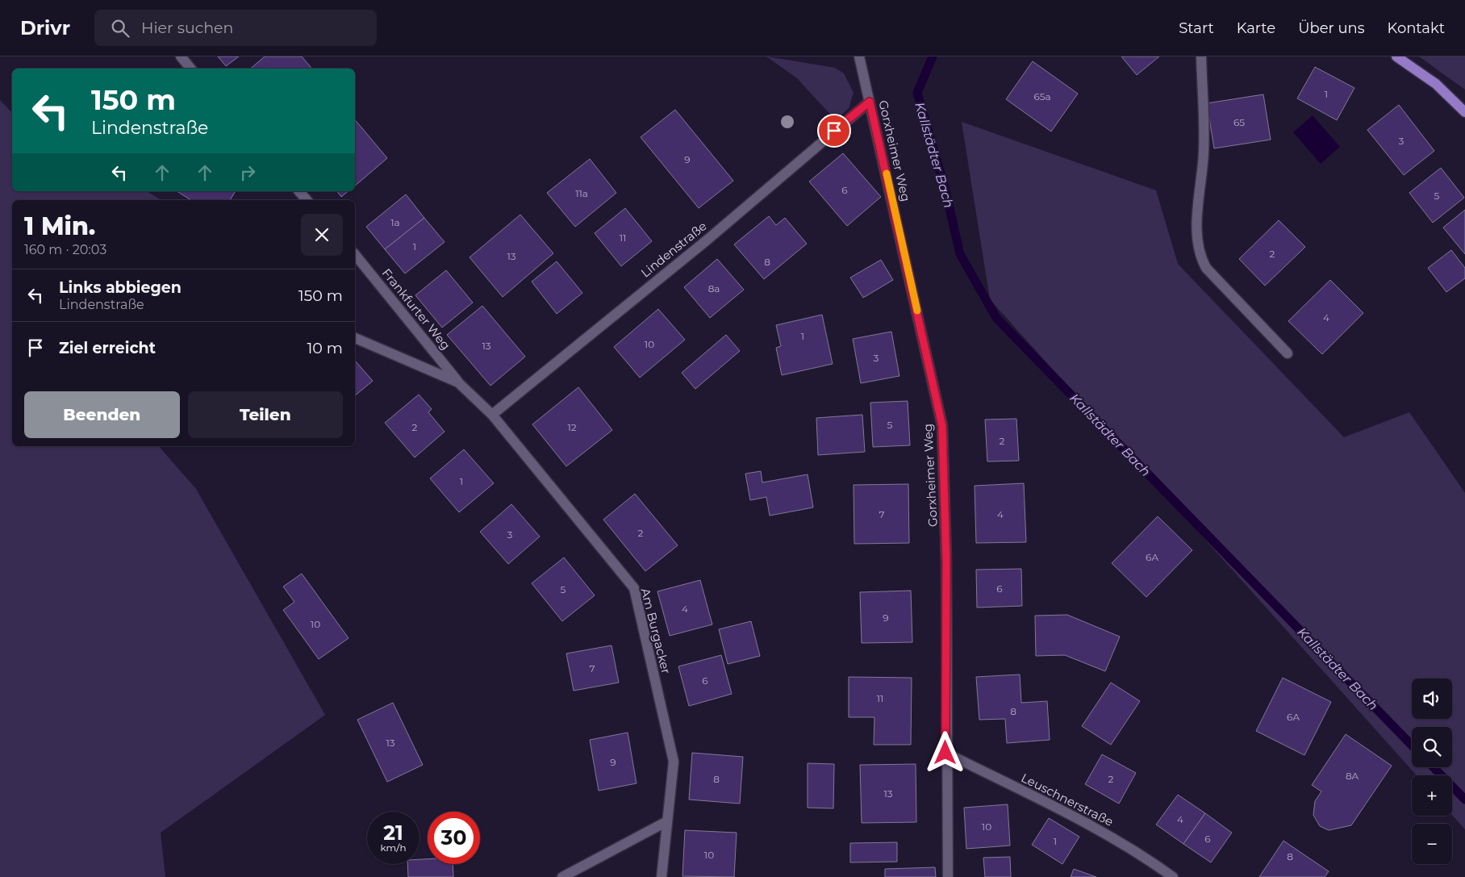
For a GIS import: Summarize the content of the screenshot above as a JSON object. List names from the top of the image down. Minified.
{"streets":{"street":["Gorxheimer Weg","Lindenstraße","Frankfurter Weg","Am Burgacker","Leuschnerstraße"]},"crossings":[["Gorxheimer Weg","Lindenstraße"],["Gorxheimer Weg","Leuschnerstraße"],["Lindenstraße","Am Burgacker"],["Frankfurter Weg","Am Burgacker"]],"water":["Kallstädter Bach"],"house_numbers":["1","65a","65","3","9","6","11a","5","1a","11","1","2","13","8","8a","4","1","10","13","3","5","2","12","2","1","7","4","2","3","6A","6","5","4","9","10","7","6","11","8","6A","13","9","8A","8","2","13","4","10","6","1","10","8"],"page":{"header":"Drivr","search":"Hier suchen","nav":["Start","Karte","Über uns","Kontakt"],"turn":["150 m","Lindenstraße"],"heading":["1 Min.","160 m · 20:03"],"list":[{"name":"Links abbiegen","note":"Lindenstraße","value":"150 m"},{"name":"Ziel erreicht","value":"10 m"}],"buttons":["Beenden","Teilen"],"map_buttons":["+","−"],"speed":"21 km/h","limit":"30"}}
